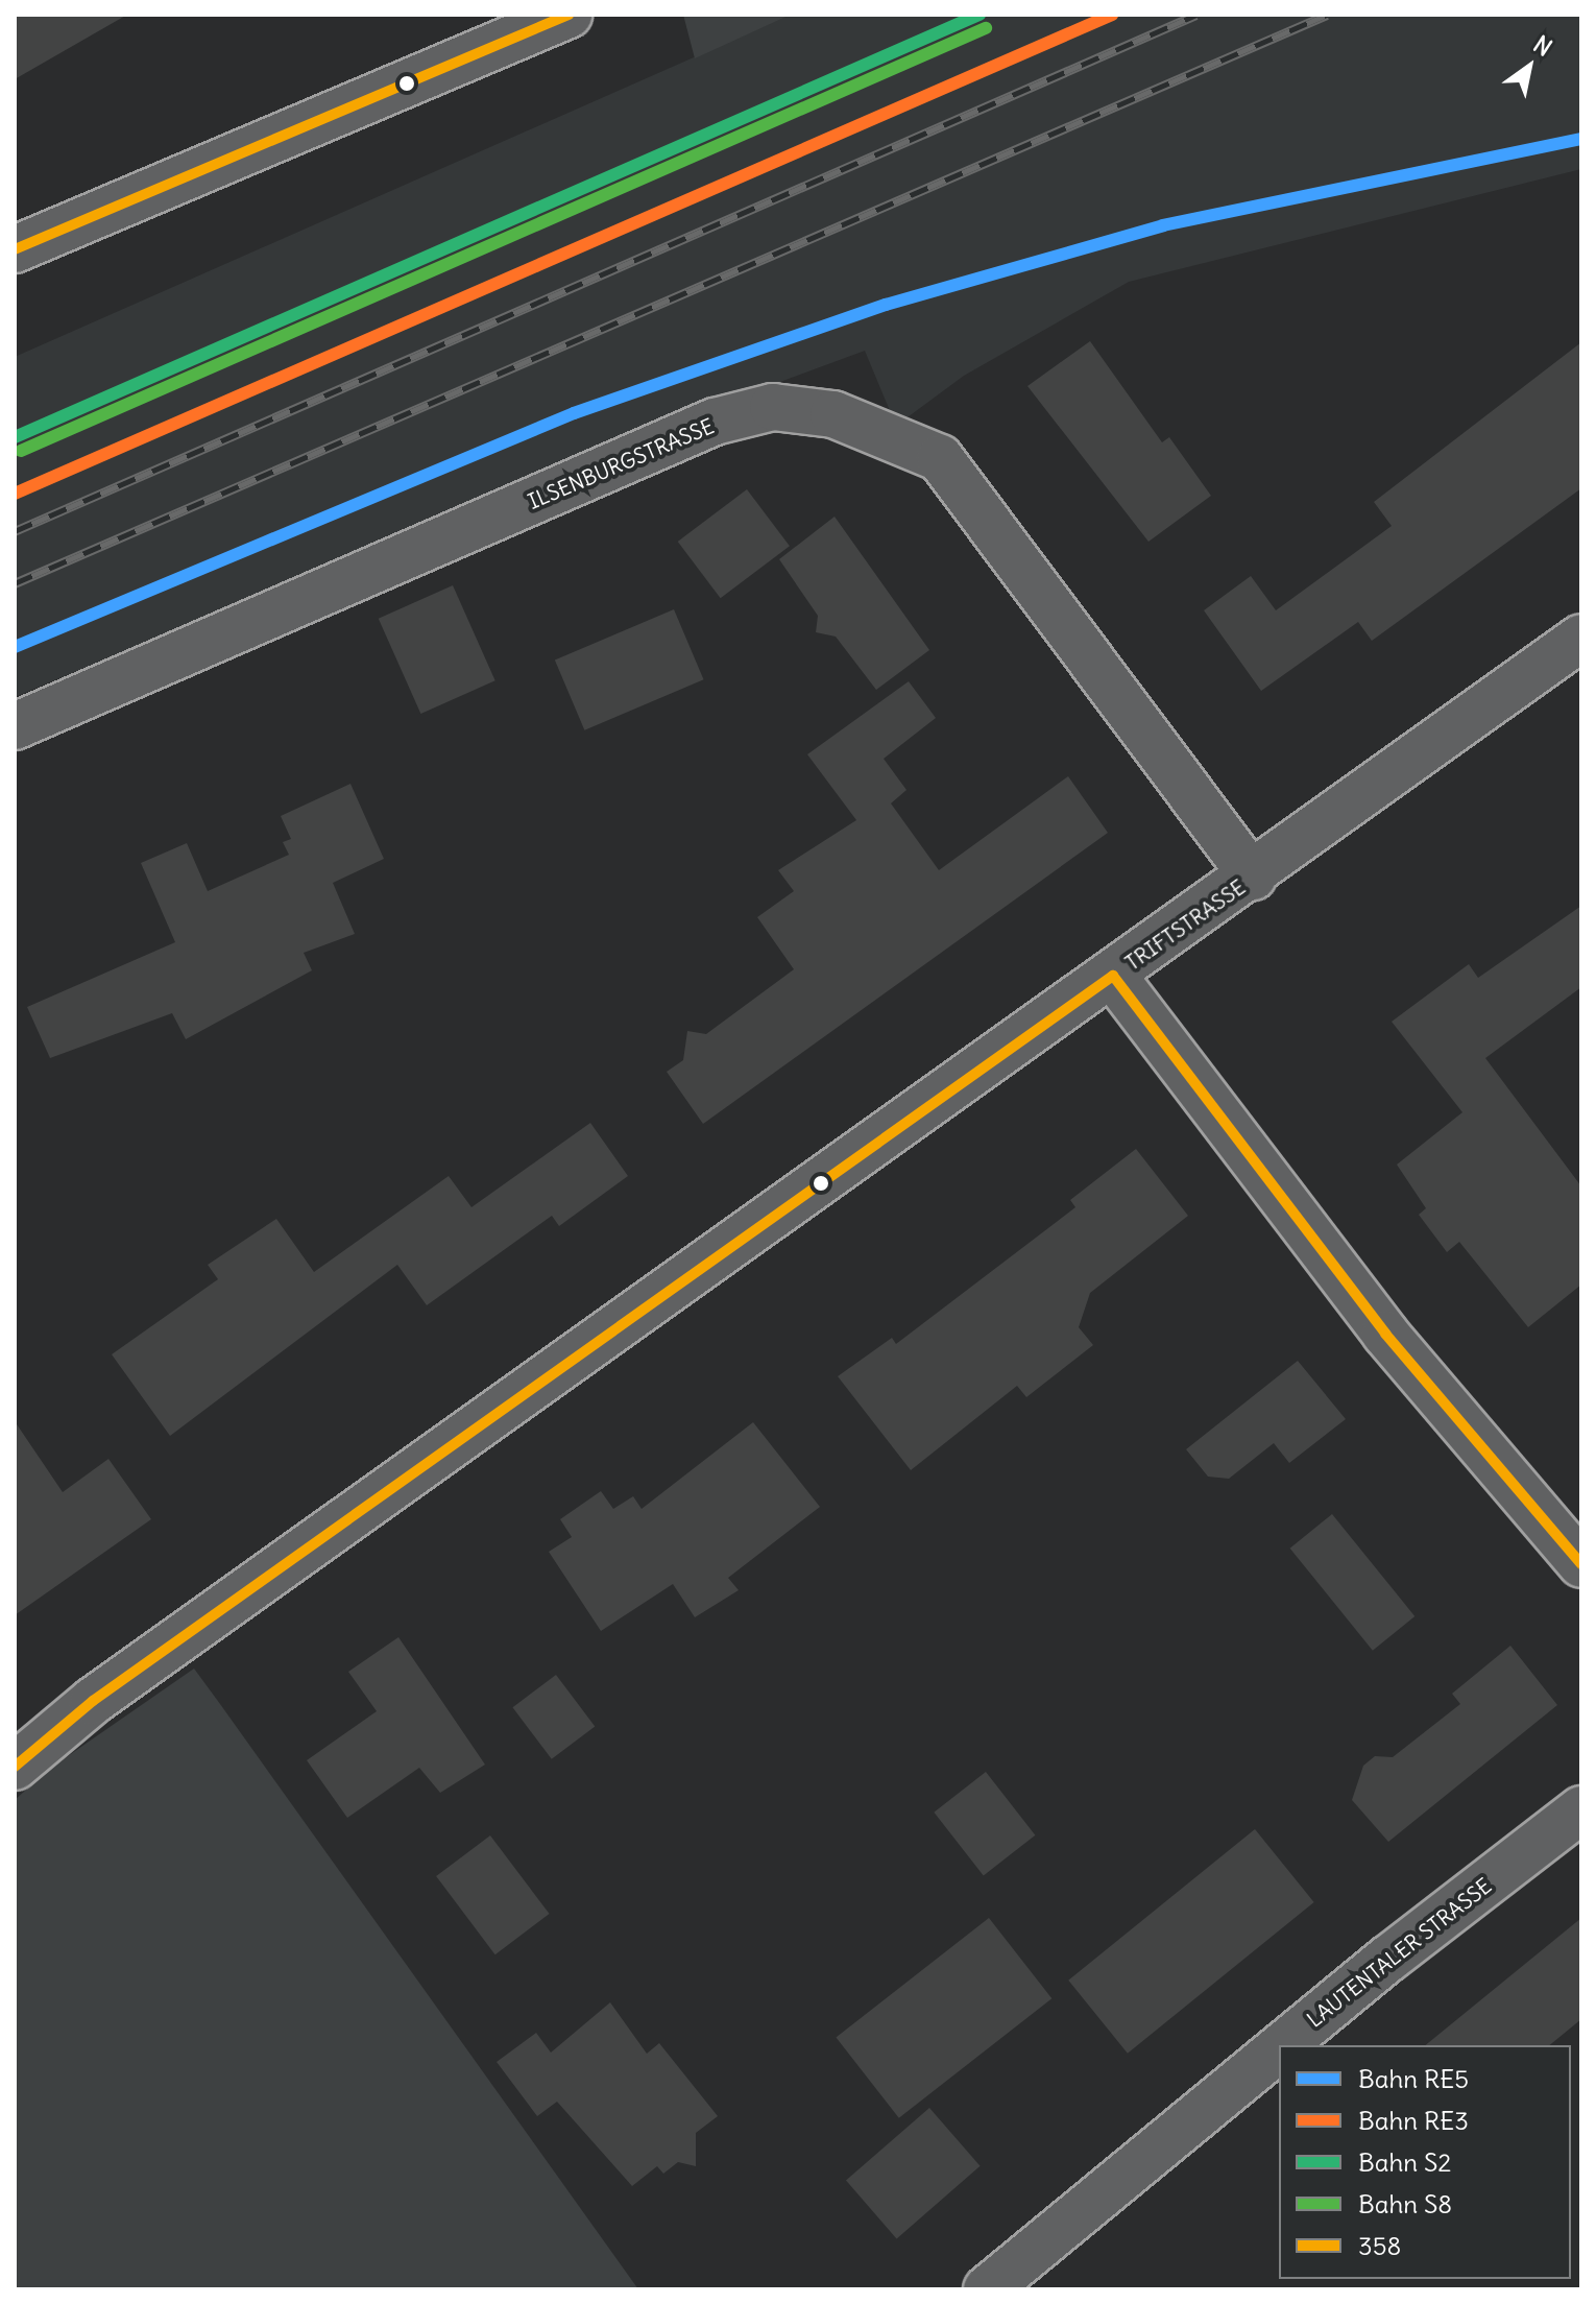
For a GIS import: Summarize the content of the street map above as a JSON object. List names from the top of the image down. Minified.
{"streets":{"street":["ILSENBURGSTRASSE","TRIFTSTRASSE","LAUTENTALER STRASSE"]},"crossings":[["ILSENBURGSTRASSE","TRIFTSTRASSE"]],"lines":["rail line RE3","rail line S2","transit line 358","rail line S8","rail line RE5"],"legend":["Bahn RE5","Bahn RE3","Bahn S2","Bahn S8","358"],"north":"top right"}
